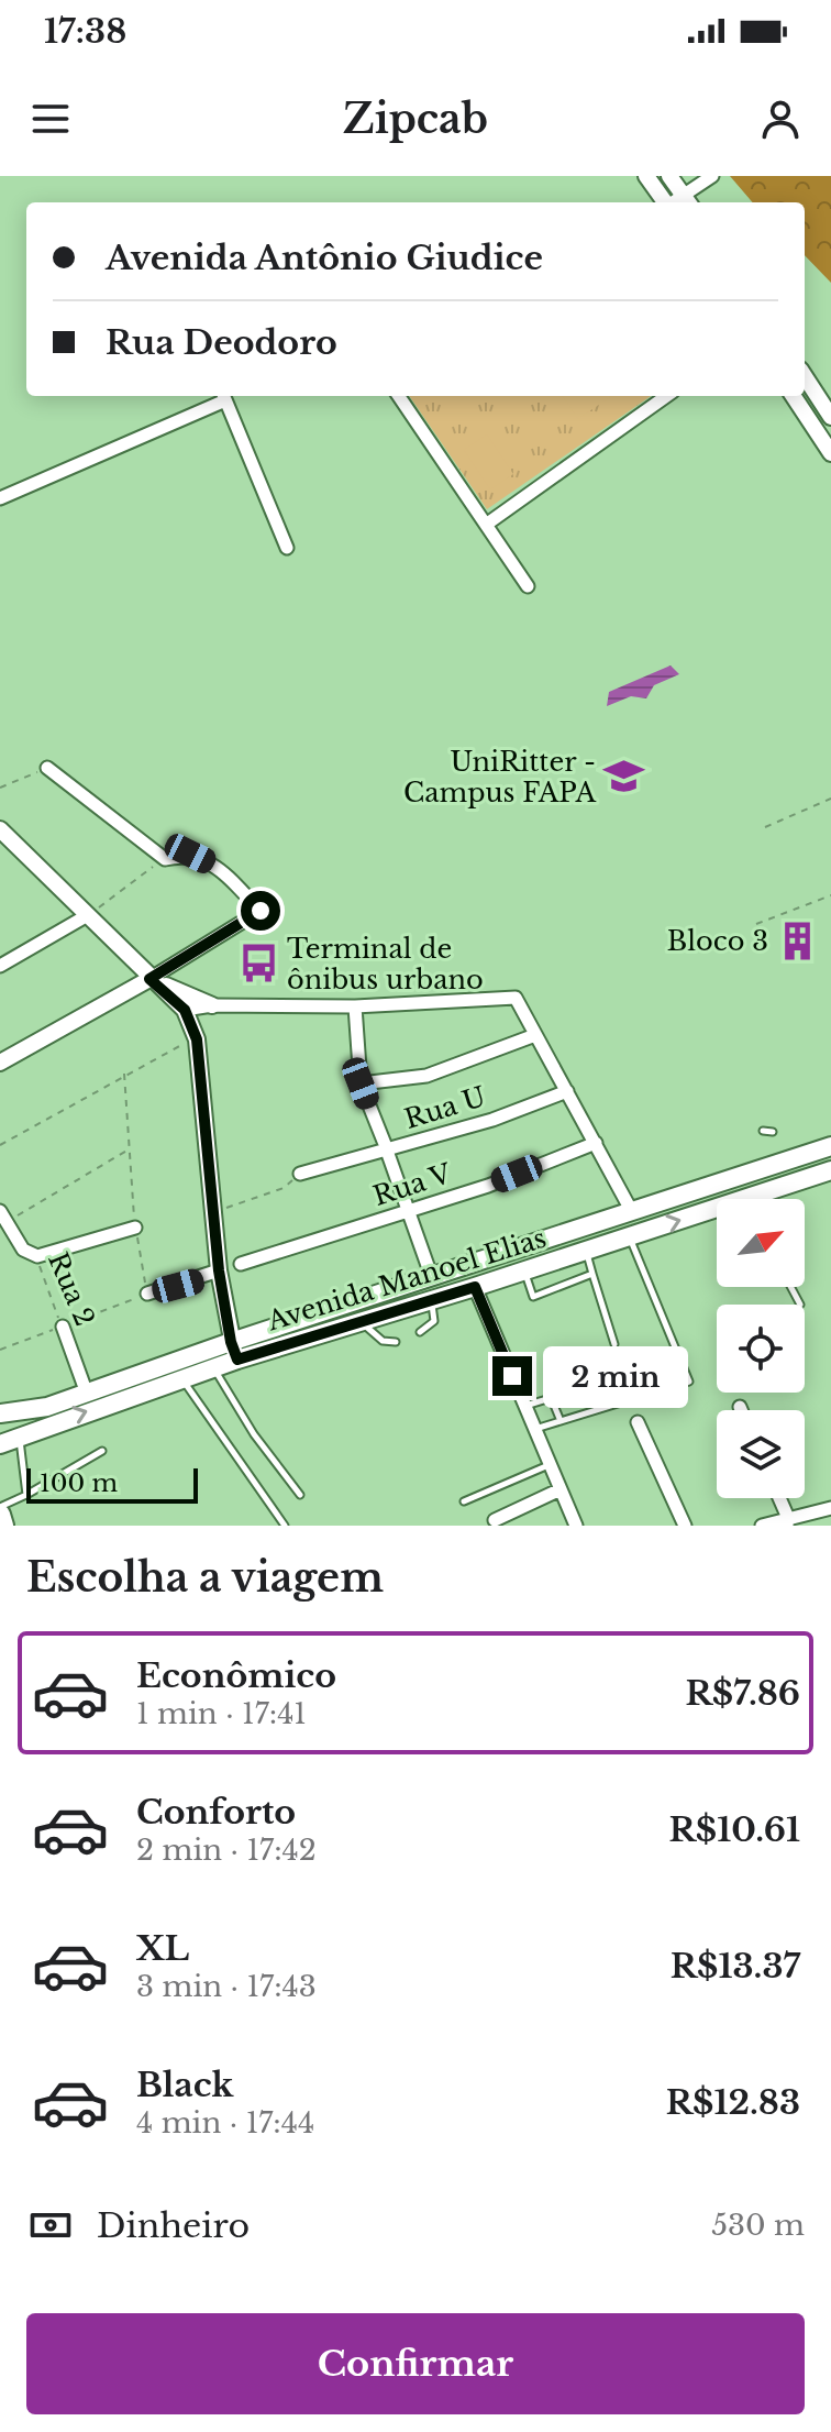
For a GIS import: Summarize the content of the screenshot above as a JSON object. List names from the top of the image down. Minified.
{"streets":{"main road":["Avenida Manoel Elias"],"street":["Rua U","Rua V","Rua 2"]},"crossings":[["Avenida Manoel Elias","Rua 2"]],"places":{"school or university":["UniRitter - Campus FAPA"],"building":["Bloco 3"],"bus stop":["Terminal de ônibus urbano"]},"scale_bar":"100 m","north":"top right","page":{"status":"17:38","header":"Zipcab","banner":["Avenida Antônio Giudice","Rua Deodoro"],"bubble":"2 min","scale":"100 m","heading":"Escolha a viagem","list":[{"name":"Econômico","note":"1 min · 17:41","value":"R$7.86"},{"name":"Conforto","note":"2 min · 17:42","value":"R$10.61"},{"name":"XL","note":"3 min · 17:43","value":"R$13.37"},{"name":"Black","note":"4 min · 17:44","value":"R$12.83"}],"pay":["Dinheiro","530 m"],"buttons":"Confirmar"}}
